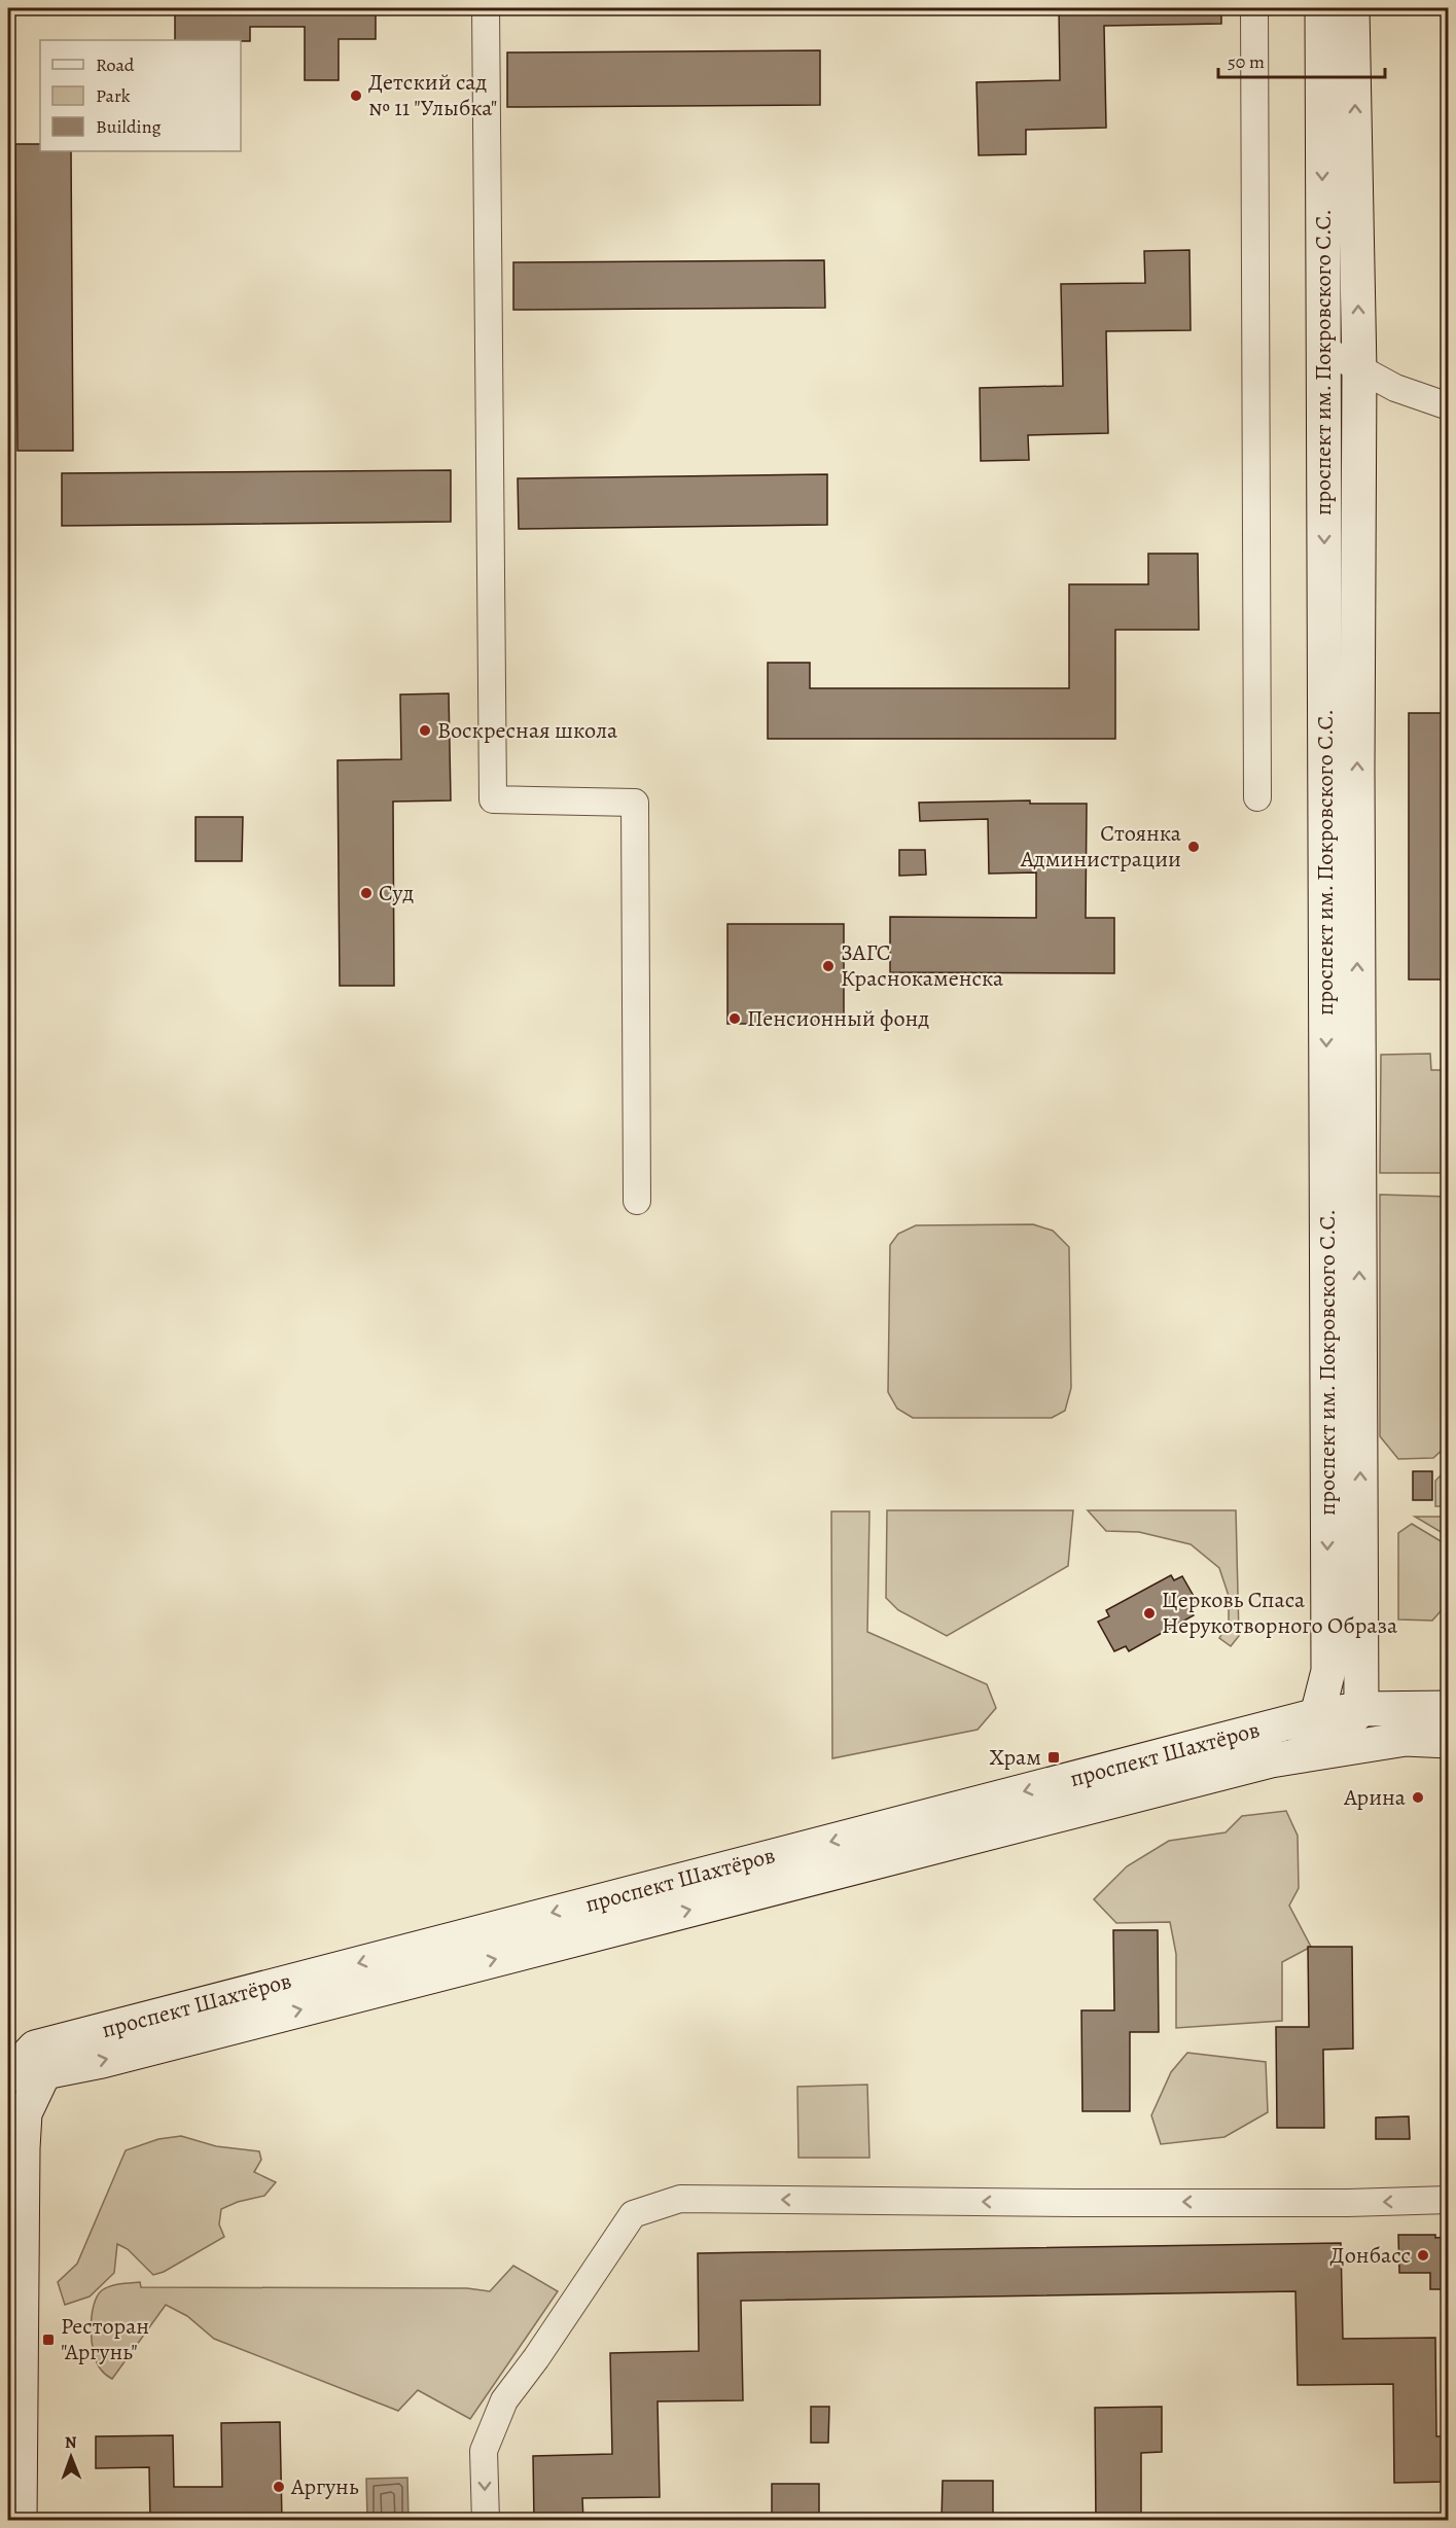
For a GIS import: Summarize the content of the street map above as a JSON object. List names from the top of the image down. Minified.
{"streets":{"main road":["проспект им. Покровского С.С.","проспект Шахтёров"]},"crossings":[["проспект им. Покровского С.С.","проспект Шахтёров"]],"places":{"other":["Детский сад № 11 \"Улыбка\"","Воскресная школа","Стоянка Администрации","Суд","ЗАГС Краснокаменска","Пенсионный фонд","Церковь Спаса Нерукотворного Образа","Арина","Донбасс","Аргунь"],"transit":["Храм","Ресторан \"Аргунь\""]},"legend":["Road","Park","Building"],"scale_bar":"50 m","north":"top"}
